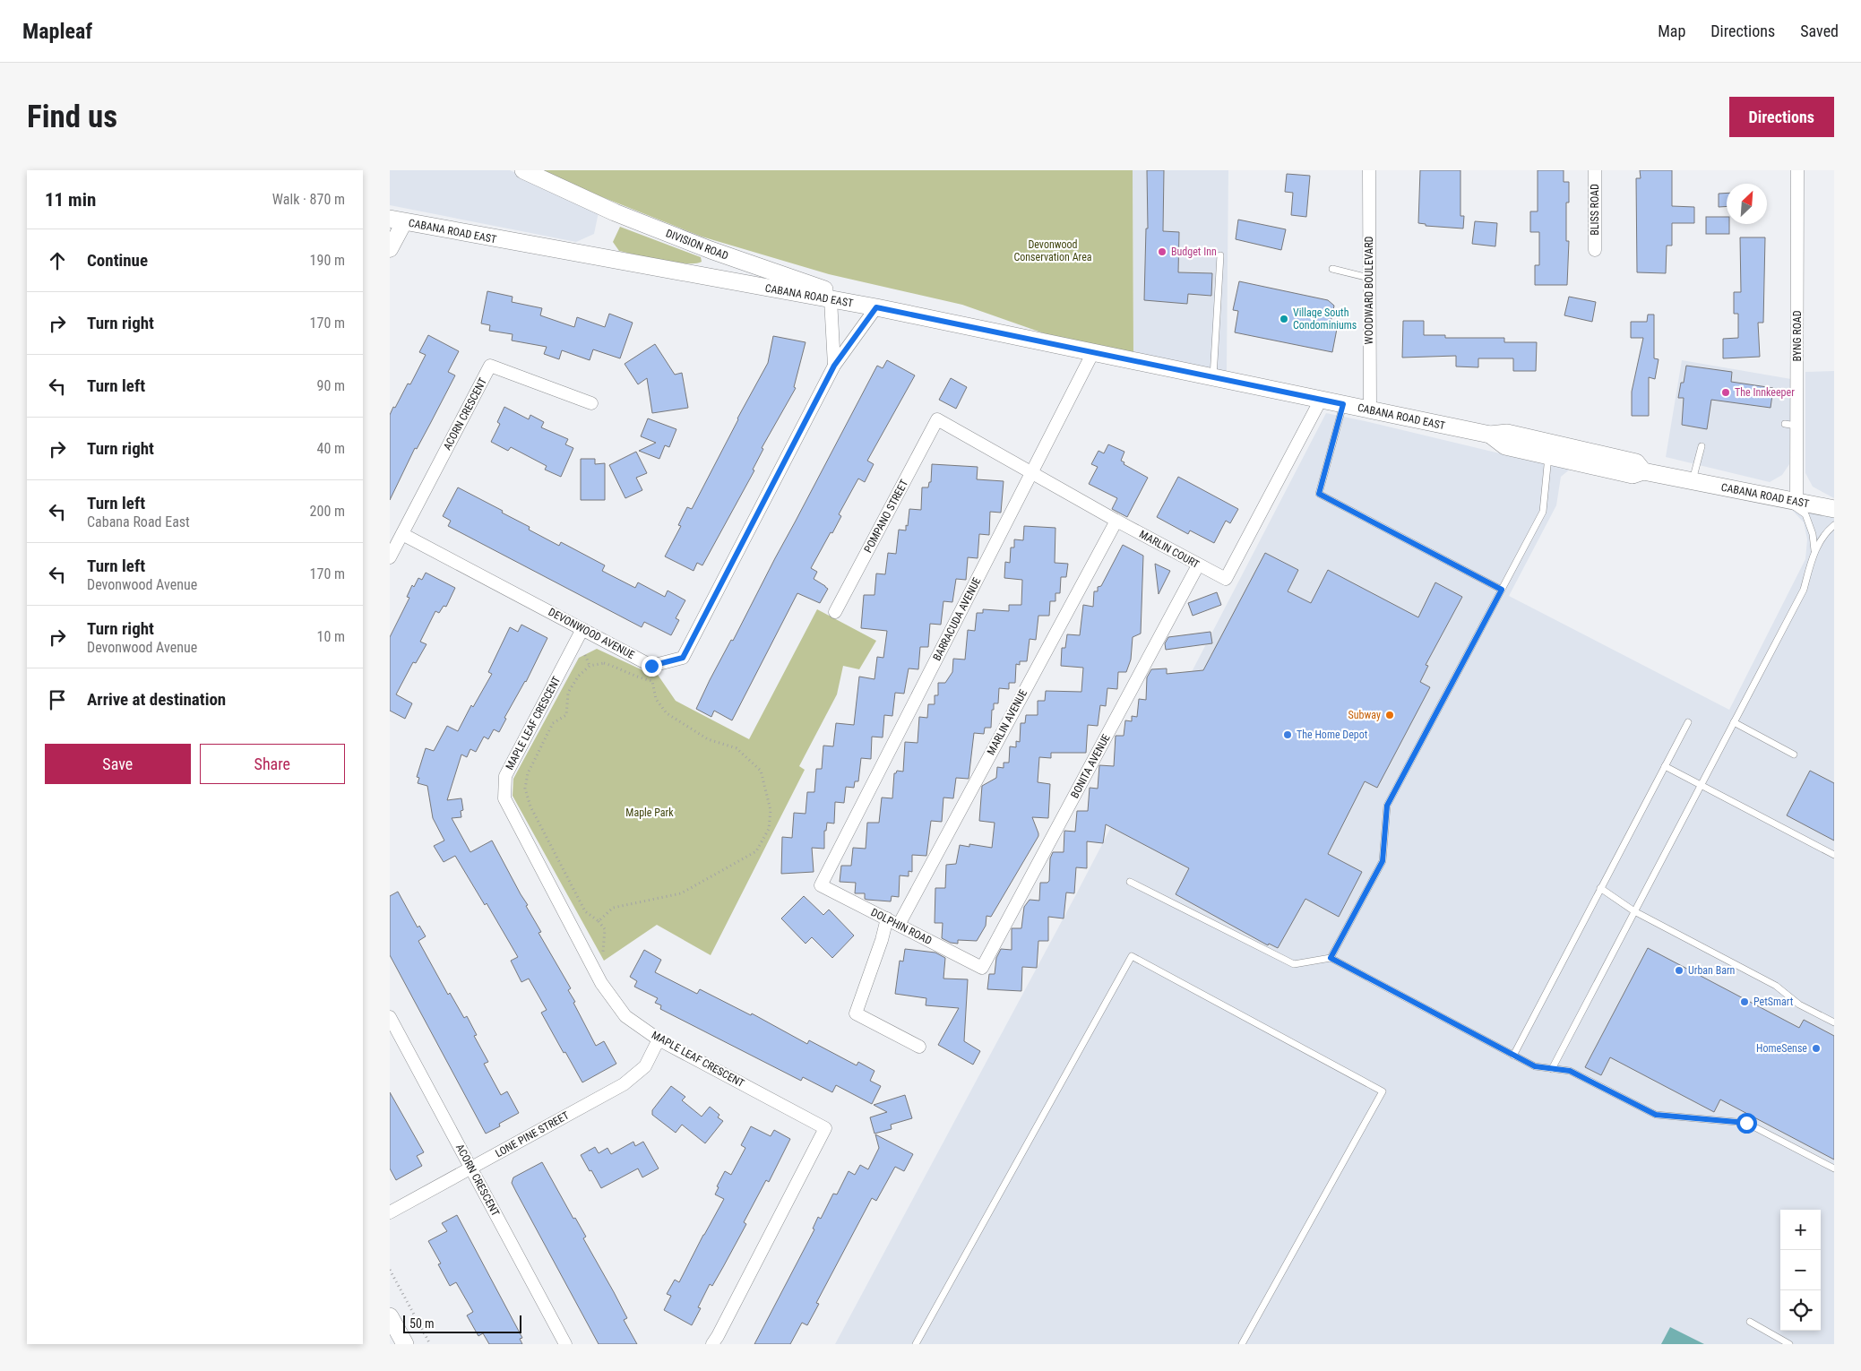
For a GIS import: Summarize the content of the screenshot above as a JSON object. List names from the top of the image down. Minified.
{"streets":{"main road":["CABANA ROAD EAST","DIVISION ROAD"],"street":["BLISS ROAD","WOODWARD BOULEVARD","BYNG ROAD","ACORN CRESCENT","POMPANO STREET","MARLIN COURT","BARRACUDA AVENUE","DEVONWOOD AVENUE","MARLIN AVENUE","MAPLE LEAF CRESCENT","BONITA AVENUE","DOLPHIN ROAD","LONE PINE STREET"]},"crossings":[["CABANA ROAD EAST","DIVISION ROAD"],["CABANA ROAD EAST","WOODWARD BOULEVARD"],["CABANA ROAD EAST","BYNG ROAD"],["CABANA ROAD EAST","MARLIN COURT"],["CABANA ROAD EAST","BARRACUDA AVENUE"],["CABANA ROAD EAST","DEVONWOOD AVENUE"],["DIVISION ROAD","DEVONWOOD AVENUE"],["ACORN CRESCENT","DEVONWOOD AVENUE"],["ACORN CRESCENT","LONE PINE STREET"],["POMPANO STREET","MARLIN COURT"],["MARLIN COURT","BARRACUDA AVENUE"],["MARLIN COURT","MARLIN AVENUE"],["MARLIN COURT","BONITA AVENUE"],["BARRACUDA AVENUE","DOLPHIN ROAD"],["DEVONWOOD AVENUE","MAPLE LEAF CRESCENT"],["MARLIN AVENUE","DOLPHIN ROAD"],["MAPLE LEAF CRESCENT","LONE PINE STREET"],["BONITA AVENUE","DOLPHIN ROAD"]],"parks":["Devonwood Conservation Area","Maple Park"],"places":["Budget Inn","Village South Condominiums","The Innkeeper","Subway","The Home Depot","Urban Barn","PetSmart","HomeSense"],"scale_bar":"50 m","north":"top right","page":{"header":"Mapleaf","nav":["Map","Directions","Saved"],"buttons":["Directions",["Save","Share"]],"title":"Find us","heading":["11 min","Walk · 870 m"],"list":[["Continue","190 m"],["Turn right","170 m"],["Turn left","90 m"],["Turn right","40 m"],["Turn left","Cabana Road East","200 m"],["Turn left","Devonwood Avenue","170 m"],["Turn right","Devonwood Avenue","10 m"],"Arrive at destination"],"map_buttons":["+","−"],"scale":"50 m"}}
